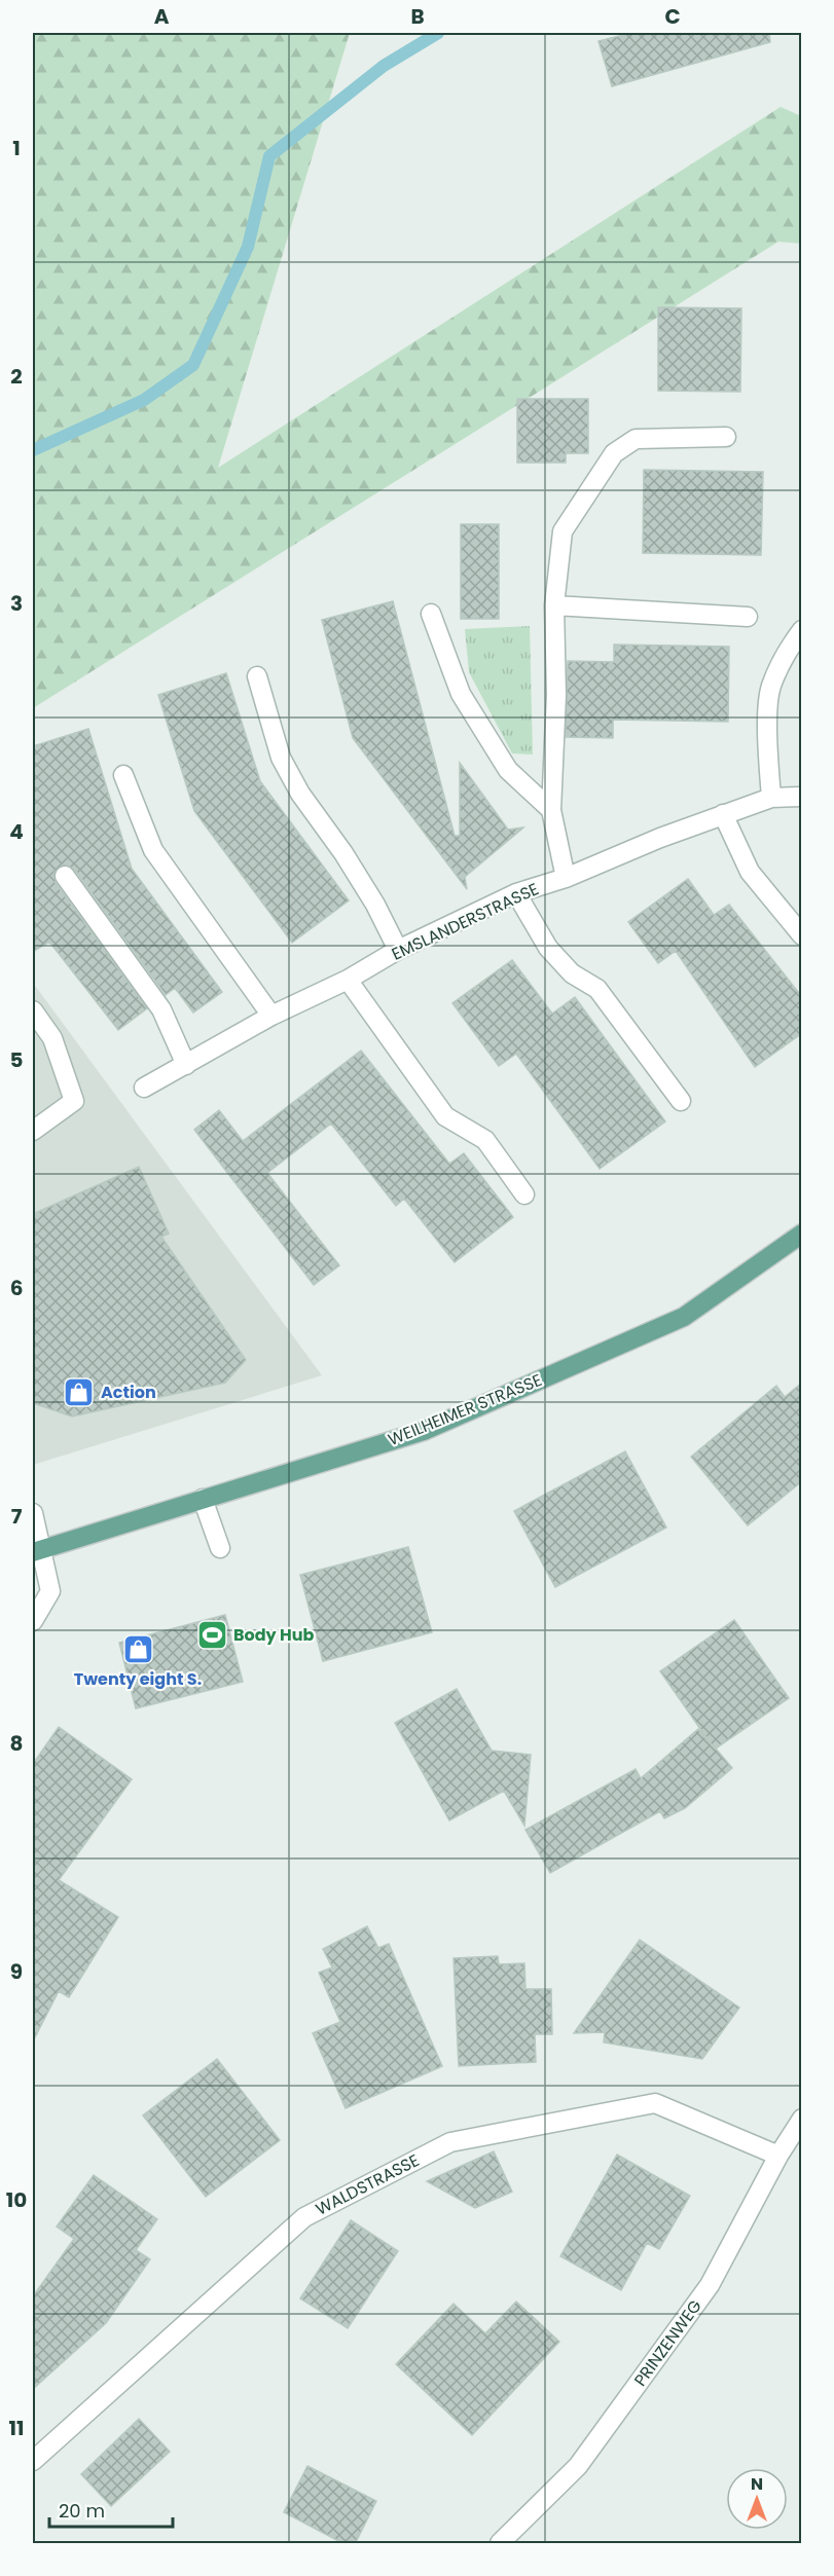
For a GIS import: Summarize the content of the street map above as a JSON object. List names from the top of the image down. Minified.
{"streets":{"main road":["WEILHEIMER STRASSE"],"street":["EMSLANDERSTRASSE","WALDSTRASSE","PRINZENWEG"]},"crossings":[["WALDSTRASSE","PRINZENWEG"]],"places":{"shop":["Action","Twenty eight S."],"sports":["Body Hub"]},"scale_bar":"20 m","north":"top","grid":{"columns":["A","B","C"],"rows":["1","2","3","4","5","6","7","8","9","10","11"]}}
